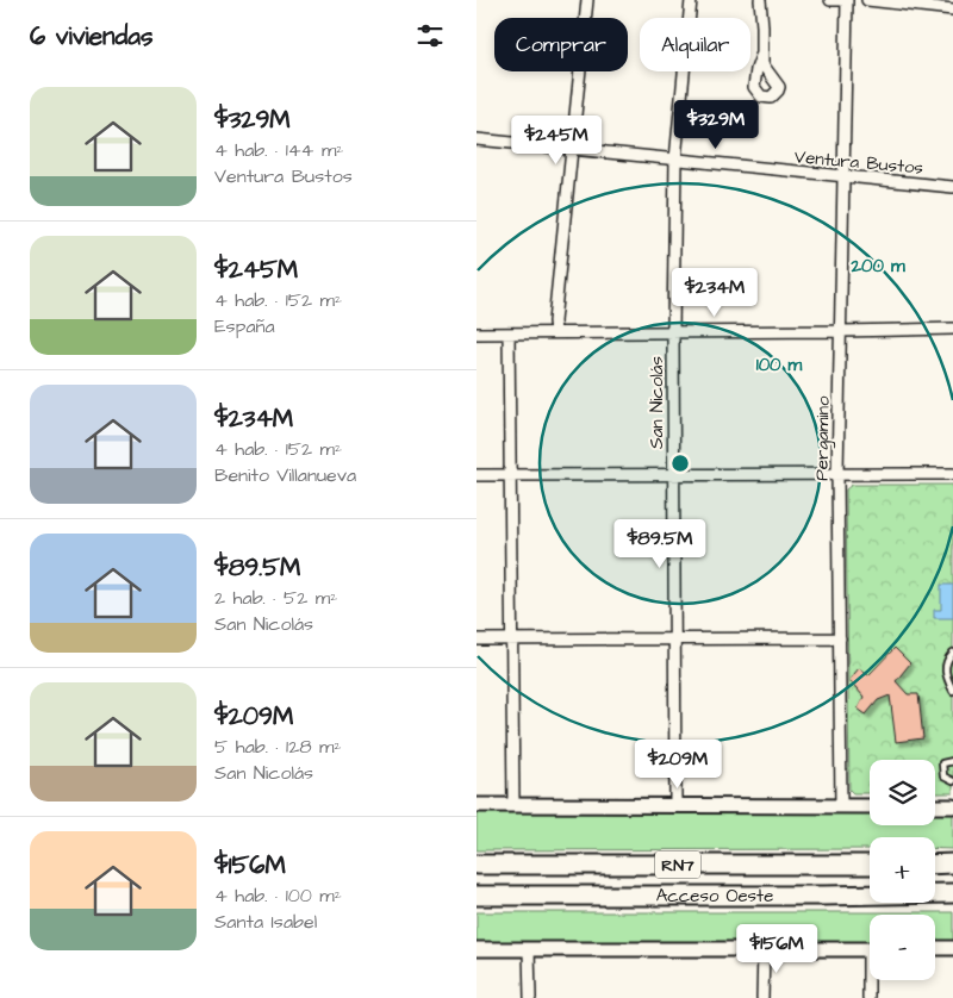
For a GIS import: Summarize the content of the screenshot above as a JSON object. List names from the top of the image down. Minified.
{"streets":{"highway":["RN7","Acceso Oeste"],"street":["Ventura Bustos","San Nicolás","Pergamino"]},"crossings":[["Ventura Bustos","San Nicolás"],["Ventura Bustos","Pergamino"]],"page":{"heading":"6 viviendas","chip":["Comprar","Alquilar"],"list":[{"name":"$329M","note":"4 hab. · 144 m² · Ventura Bustos"},{"name":"$245M","note":"4 hab. · 152 m² · España"},{"name":"$234M","note":"4 hab. · 152 m² · Benito Villanueva"},{"name":"$89.5M","note":"2 hab. · 52 m² · San Nicolás"},{"name":"$209M","note":"5 hab. · 128 m² · San Nicolás"},{"name":"$156M","note":"4 hab. · 100 m² · Santa Isabel"}],"price":["$329M","$245M","$234M","$89.5M","$209M","$156M"],"map_buttons":["+","−"]},"rings":["200 m","100 m"]}
